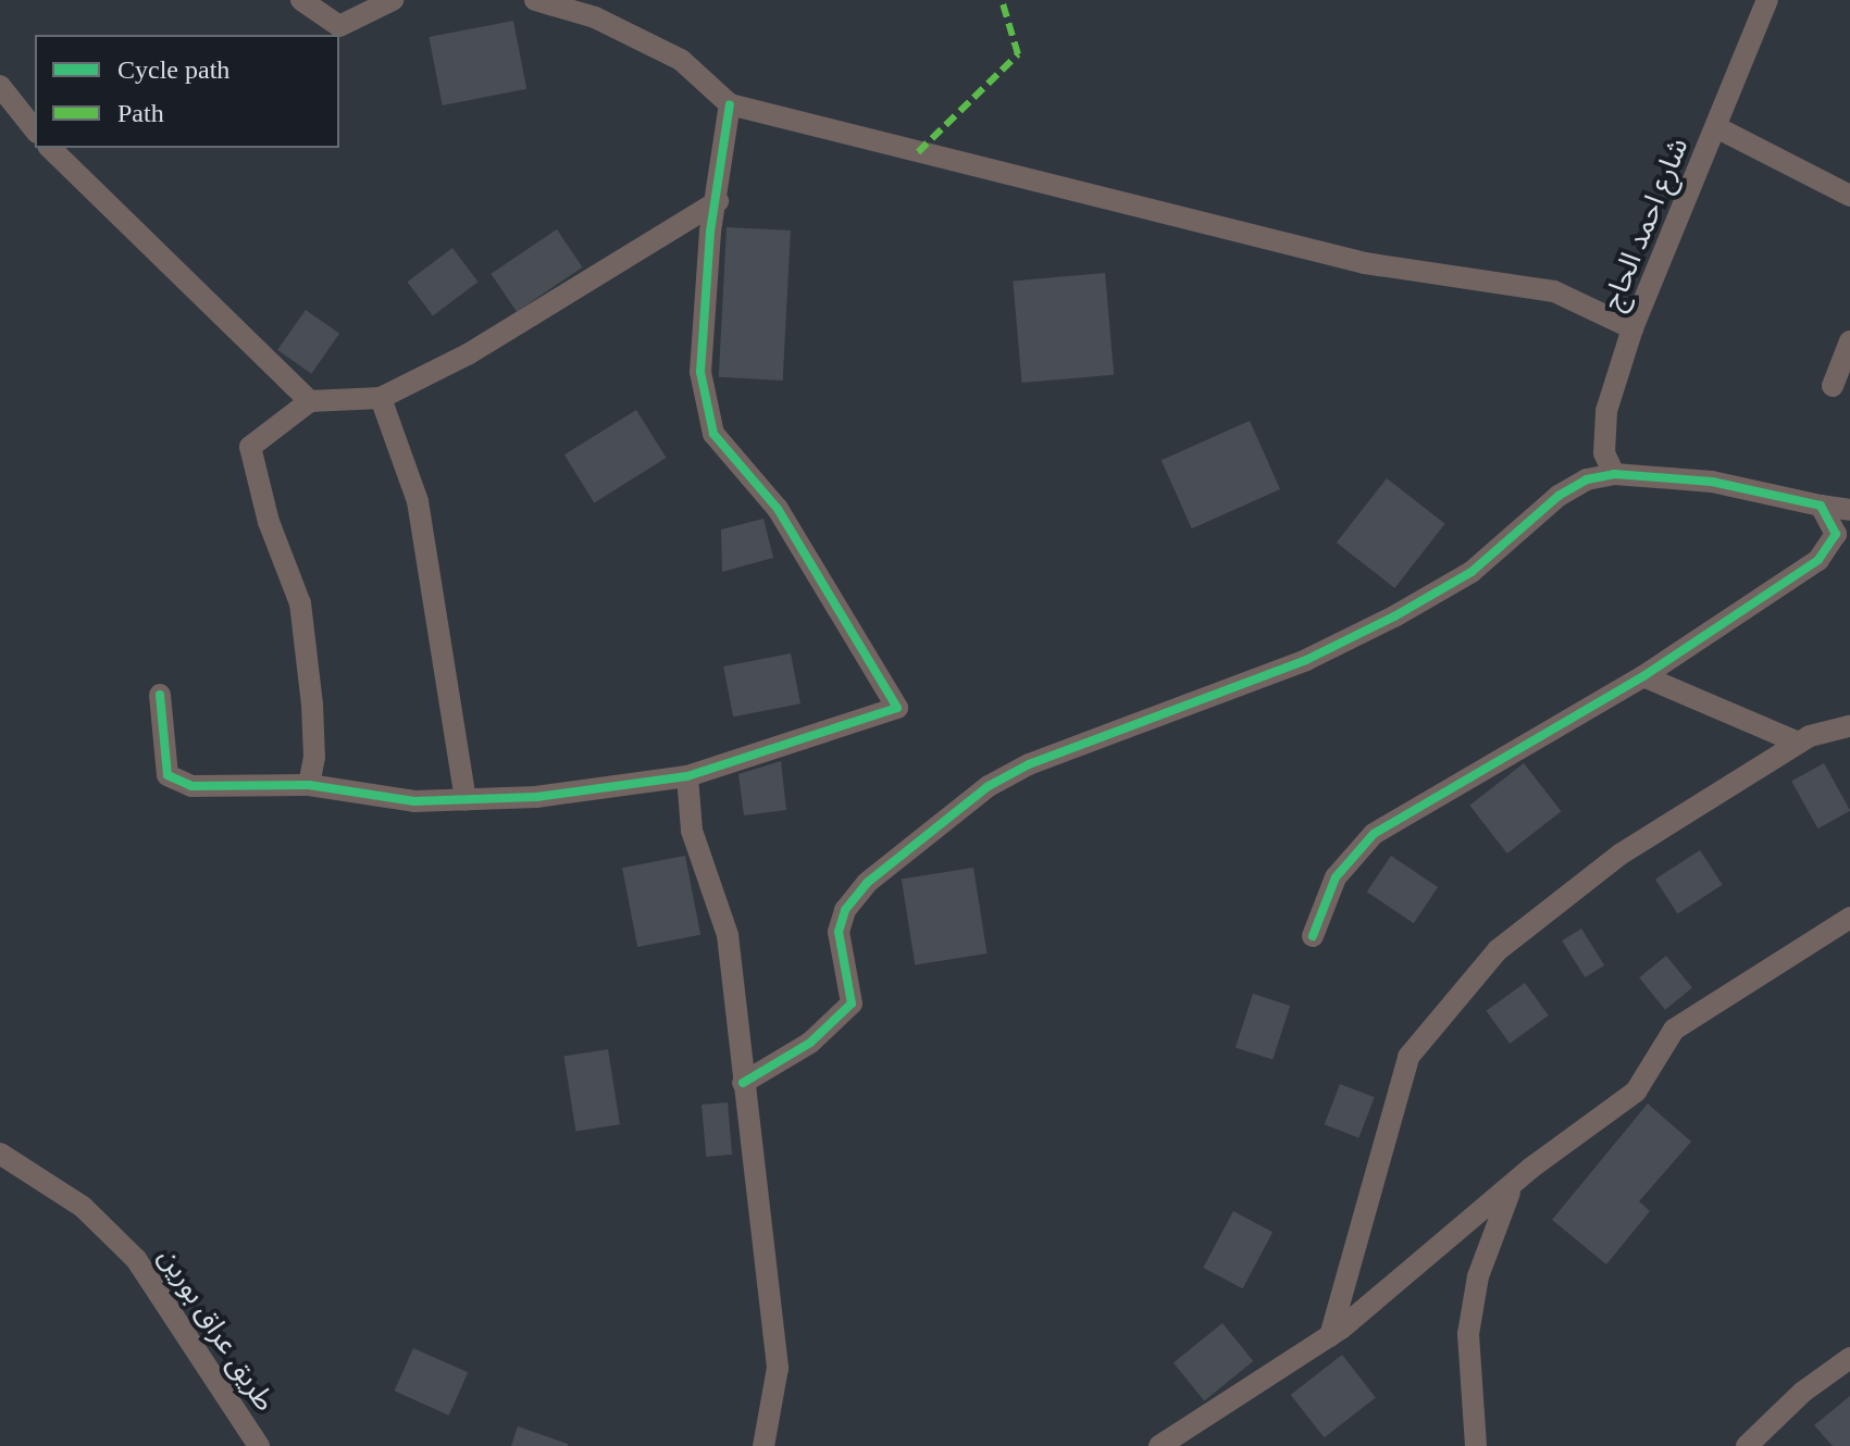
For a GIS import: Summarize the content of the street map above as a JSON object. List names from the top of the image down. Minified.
{"streets":{"street":["شارع احمد الحاج","طريق عراق بورين"]},"legend":["Cycle path","Path"]}
